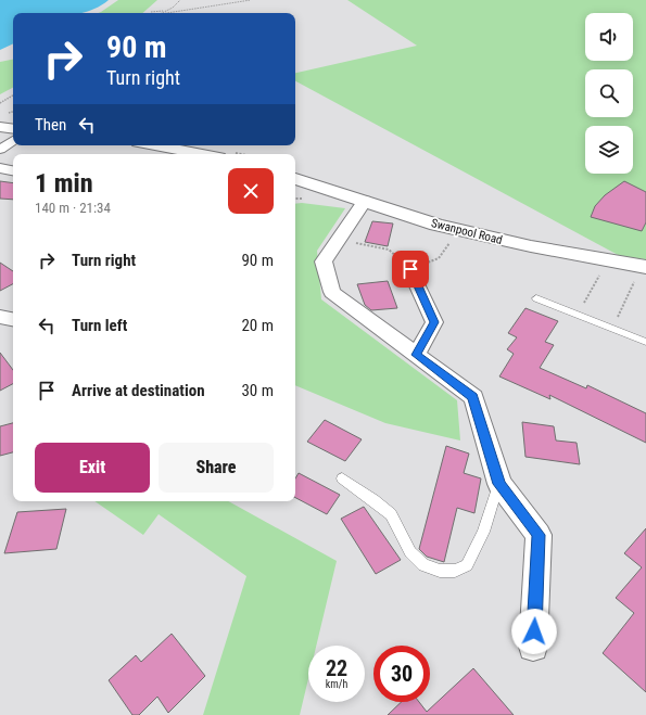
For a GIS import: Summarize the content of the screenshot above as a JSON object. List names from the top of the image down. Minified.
{"streets":{"street":["Swanpool Road"]},"page":{"turn":["90 m","Turn right"],"then":"Then","heading":["1 min","140 m · 21:34"],"list":[{"name":"Turn right","value":"90 m"},{"name":"Turn left","value":"20 m"},{"name":"Arrive at destination","value":"30 m"}],"buttons":["Exit","Share"],"speed":"22 km/h","limit":"30"}}
